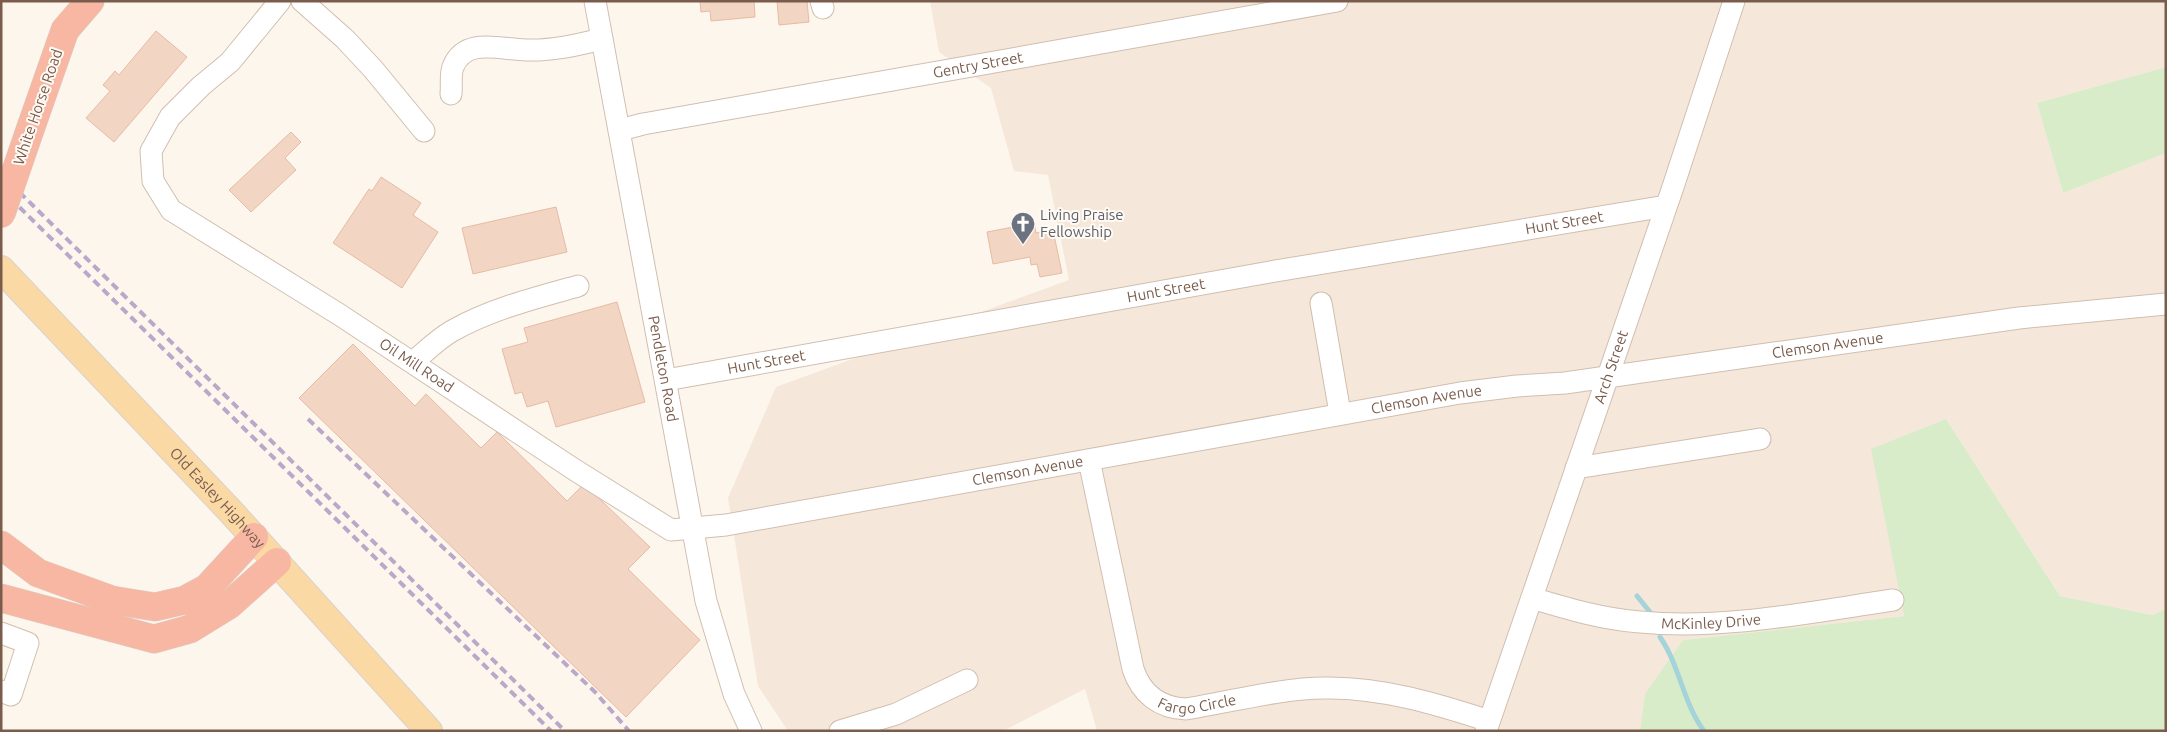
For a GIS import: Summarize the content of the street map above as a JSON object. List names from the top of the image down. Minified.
{"streets":{"highway":["White Horse Road"],"main road":["Old Easley Highway"],"street":["Gentry Street","Hunt Street","Clemson Avenue","Oil Mill Road","Arch Street","Pendleton Road","McKinley Drive","Fargo Circle"]},"crossings":[["Gentry Street","Pendleton Road"],["Hunt Street","Arch Street"],["Hunt Street","Pendleton Road"],["Clemson Avenue","Oil Mill Road"],["Clemson Avenue","Arch Street"],["Clemson Avenue","Pendleton Road"],["Clemson Avenue","Fargo Circle"],["Oil Mill Road","Pendleton Road"],["Arch Street","McKinley Drive"],["Arch Street","Fargo Circle"]],"places":{"church":["Living Praise Fellowship"]}}
